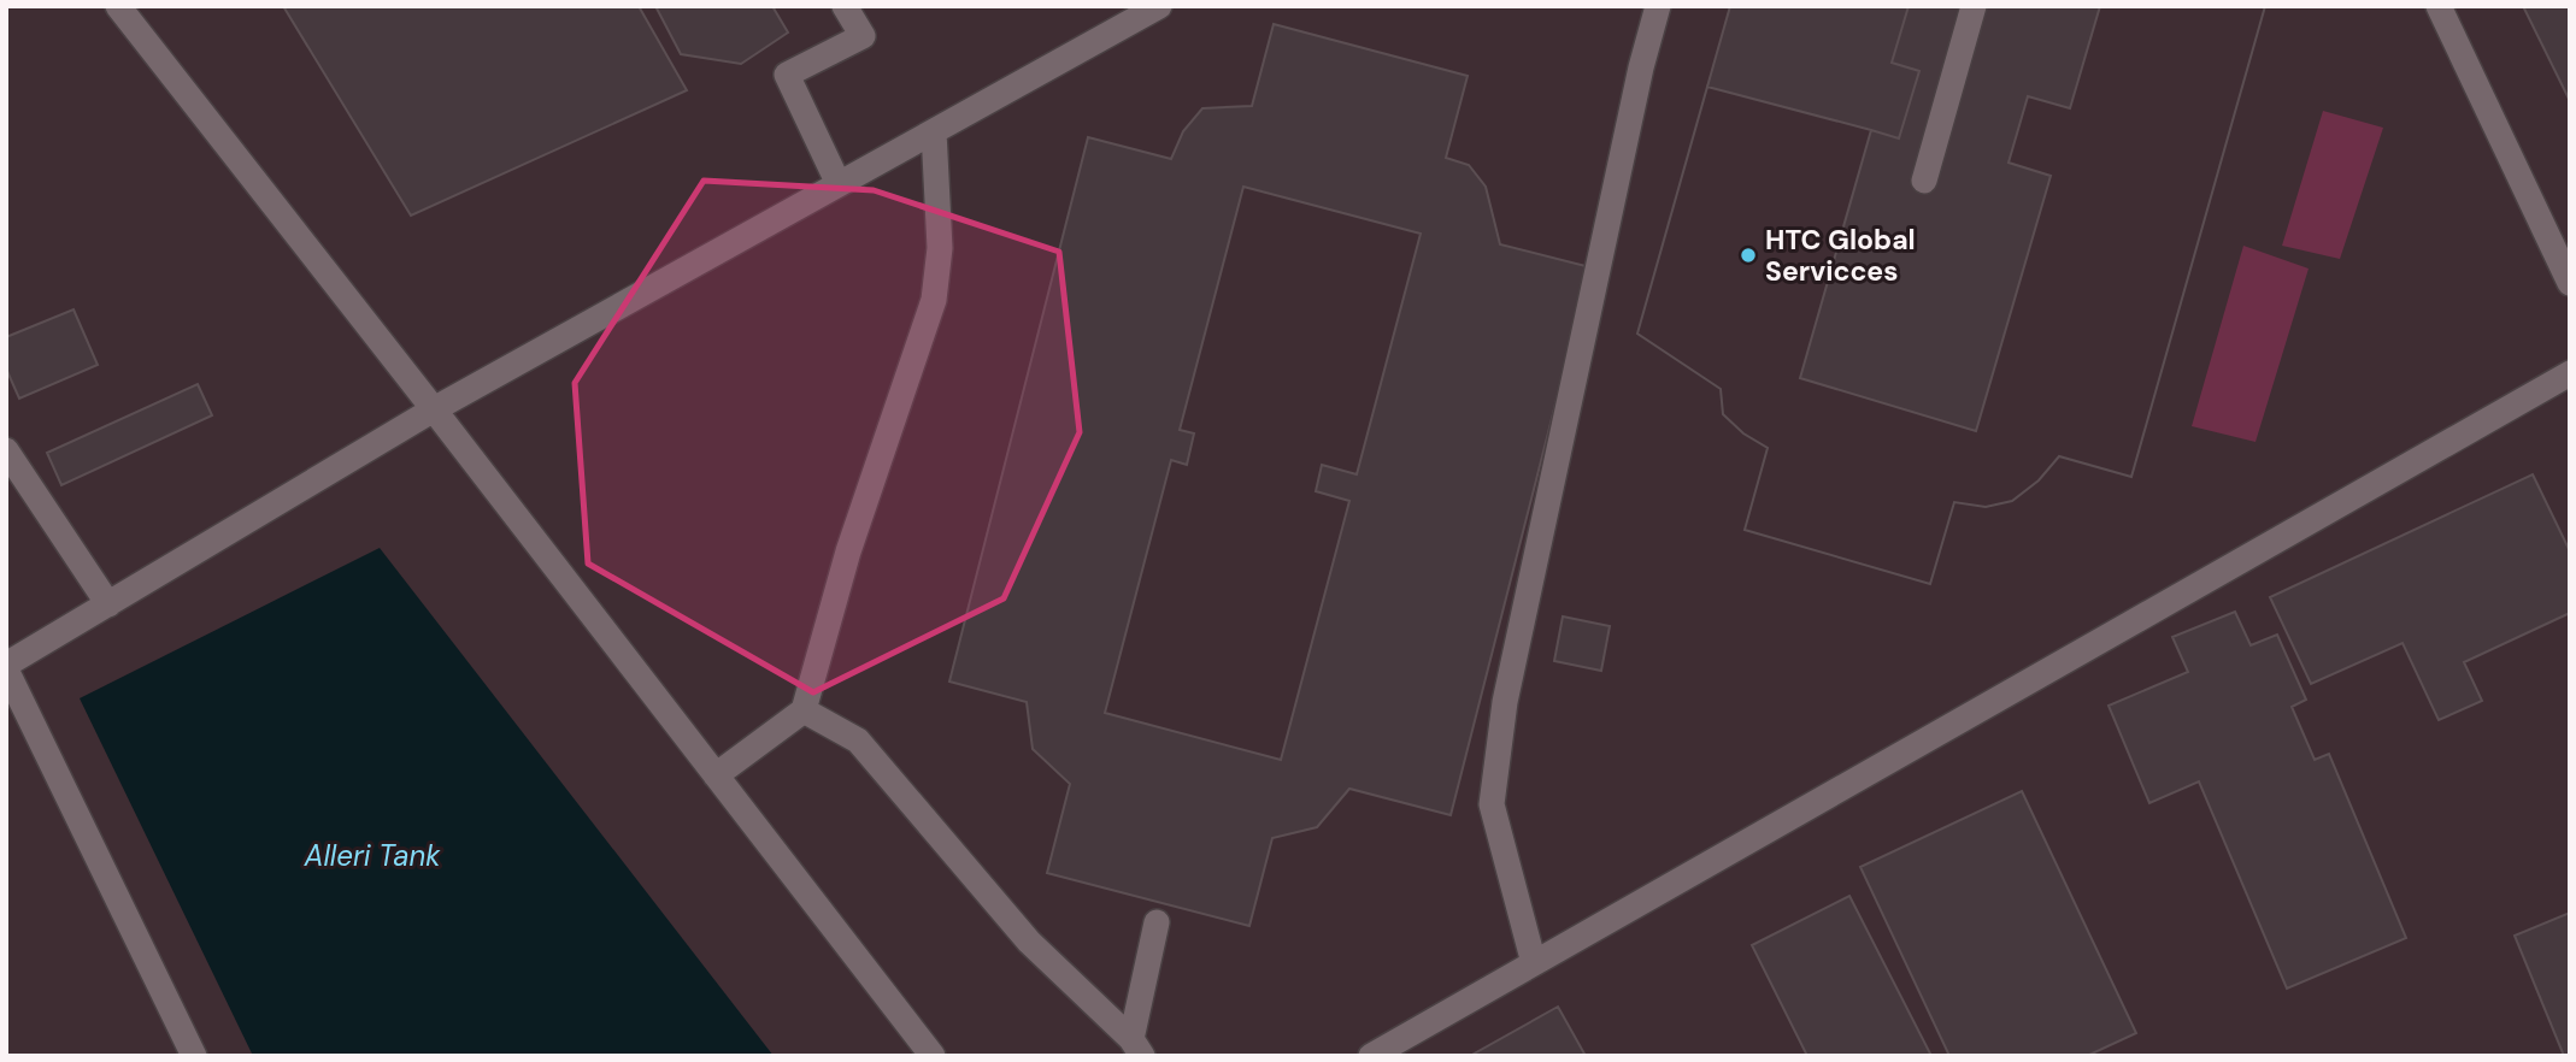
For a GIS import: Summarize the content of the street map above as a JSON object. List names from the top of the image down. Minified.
{"water":["Alleri Tank"],"places":["HTC Global Servicces"]}
